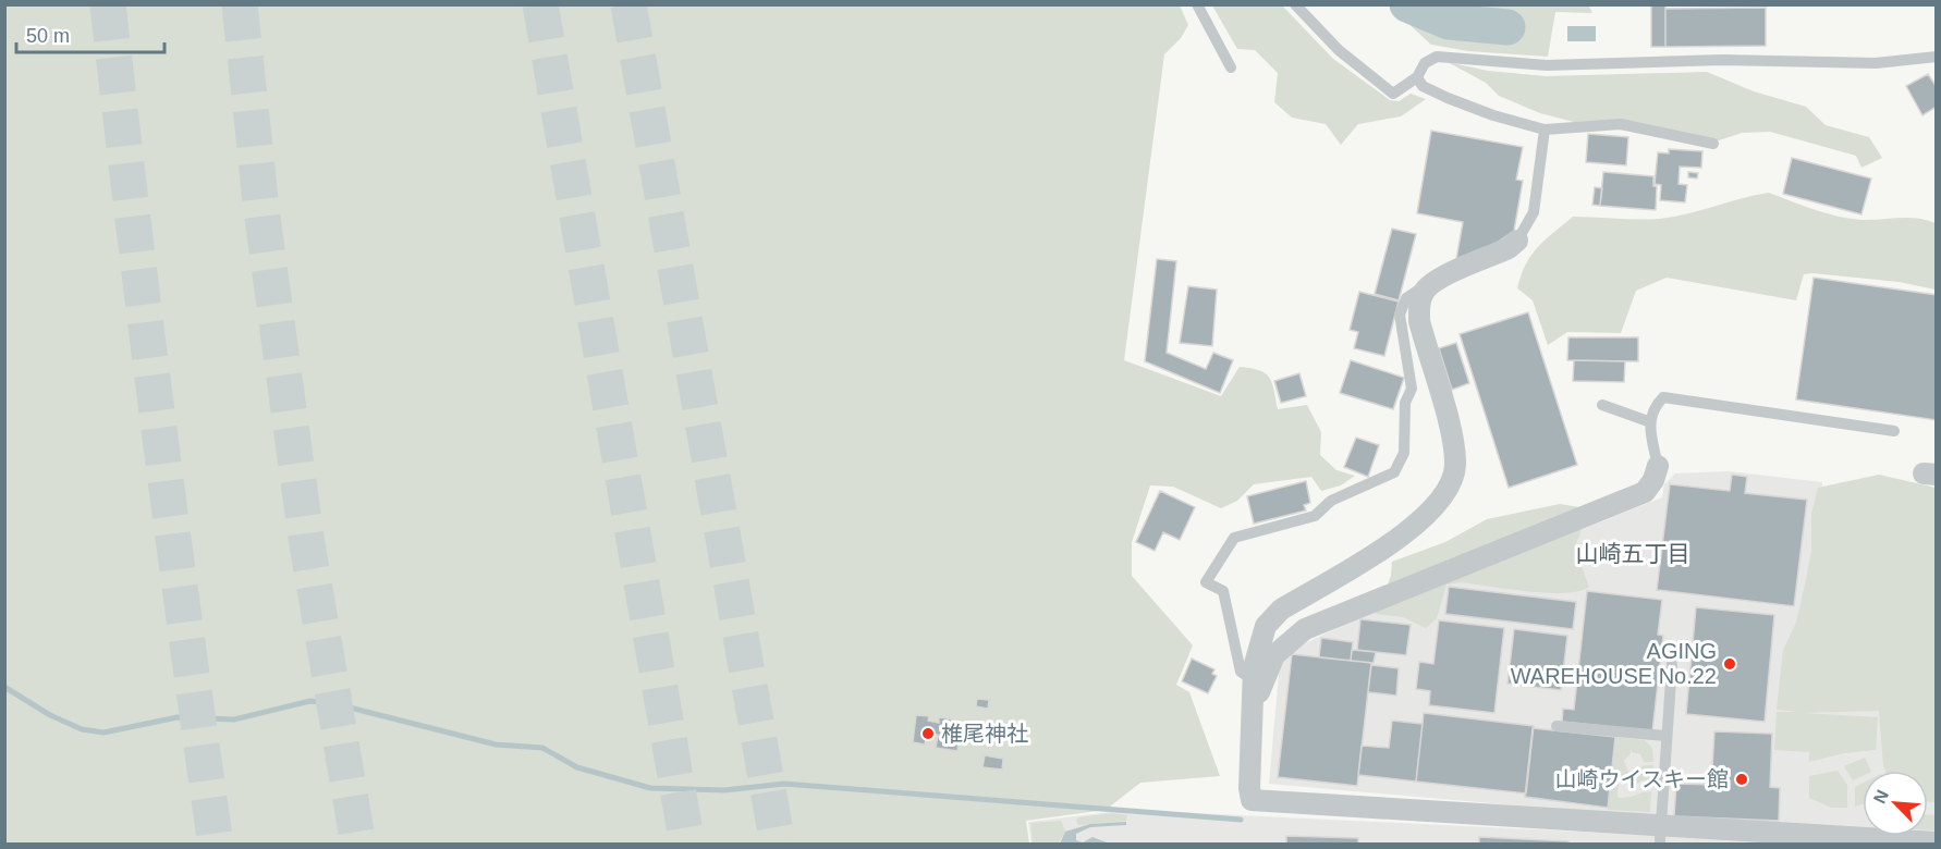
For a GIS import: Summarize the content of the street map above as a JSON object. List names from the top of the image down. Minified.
{"districts":["山崎五丁目"],"places":["AGING WAREHOUSE No.22","椎尾神社","山崎ウイスキー館"],"scale_bar":"50 m","north":"top left"}
